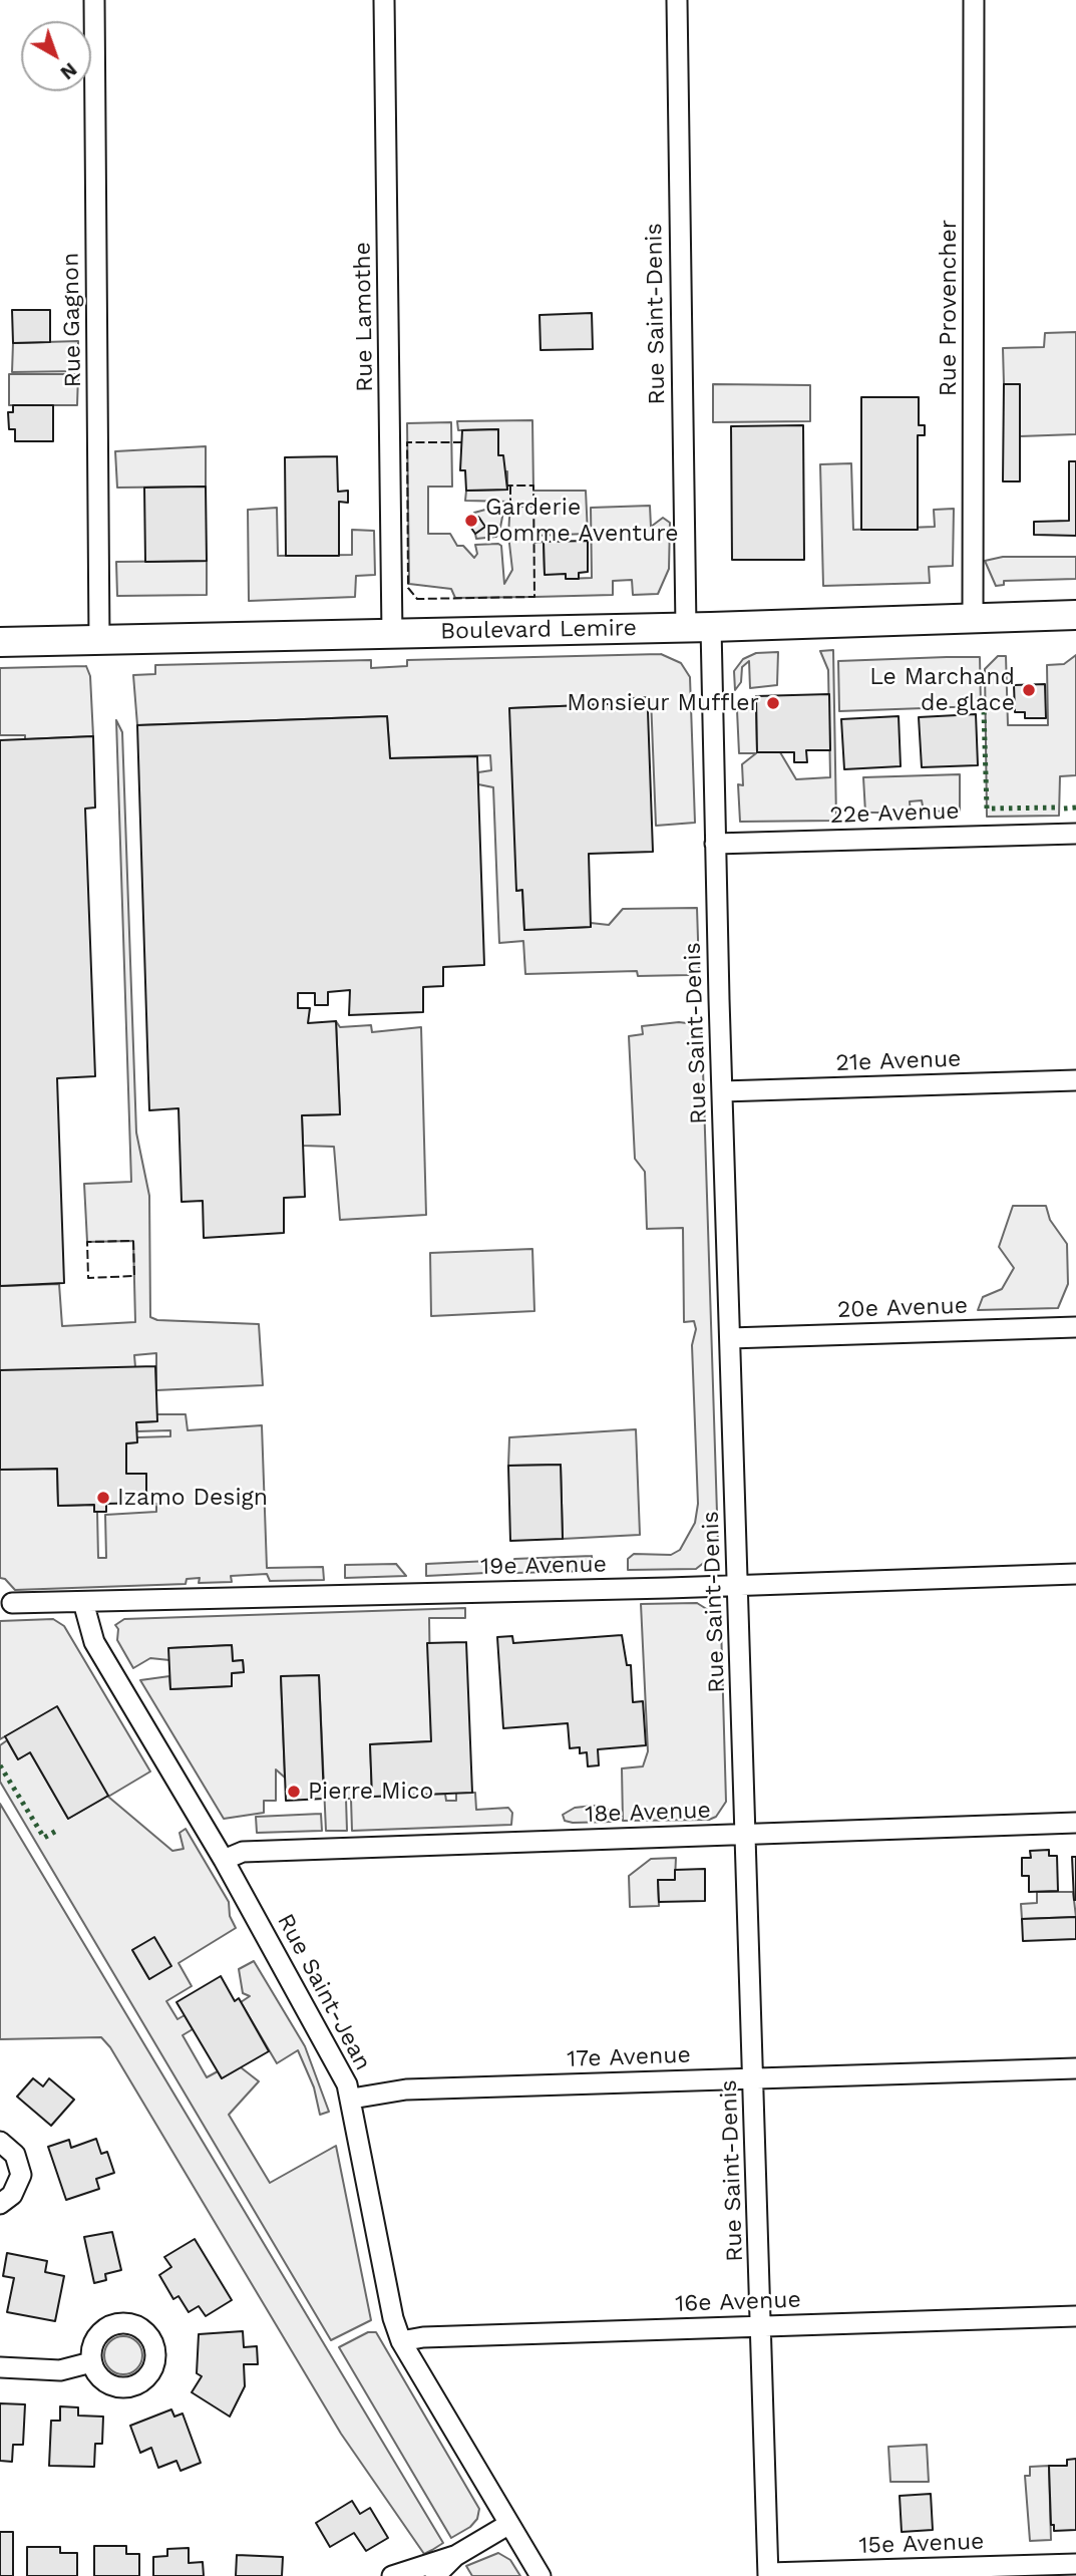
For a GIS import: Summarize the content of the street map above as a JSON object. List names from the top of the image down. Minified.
{"streets":{"main road":["Boulevard Lemire"],"street":["Rue Provencher","Rue Saint-Denis","Rue Lamothe","Rue Gagnon","22e Avenue","21e Avenue","20e Avenue","19e Avenue","18e Avenue","Rue Saint-Jean","17e Avenue","16e Avenue","15e Avenue"]},"crossings":[["Rue Provencher","Boulevard Lemire"],["Rue Saint-Denis","Boulevard Lemire"],["Rue Saint-Denis","22e Avenue"],["Rue Saint-Denis","21e Avenue"],["Rue Saint-Denis","20e Avenue"],["Rue Saint-Denis","19e Avenue"],["Rue Saint-Denis","18e Avenue"],["Rue Saint-Denis","17e Avenue"],["Rue Saint-Denis","16e Avenue"],["Rue Saint-Denis","15e Avenue"],["Rue Lamothe","Boulevard Lemire"],["Rue Gagnon","Boulevard Lemire"],["19e Avenue","Rue Saint-Jean"],["18e Avenue","Rue Saint-Jean"],["Rue Saint-Jean","17e Avenue"],["Rue Saint-Jean","16e Avenue"]],"places":["Garderie Pomme Aventure","Le Marchand de glace","Monsieur Muffler","Izamo Design","Pierre Mico"],"north":"bottom right"}
